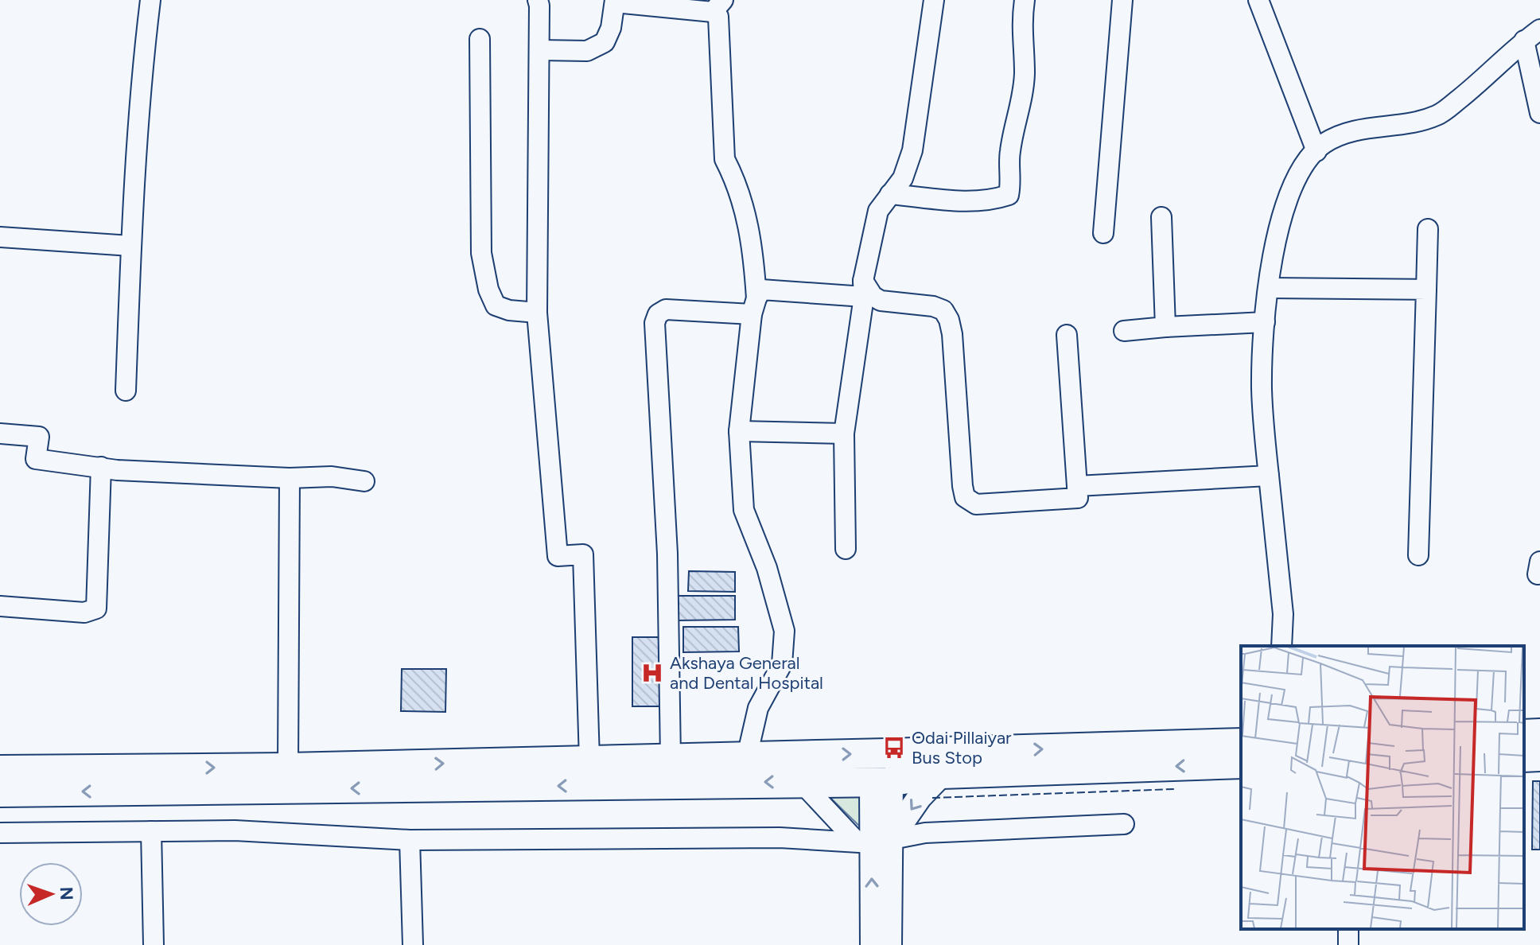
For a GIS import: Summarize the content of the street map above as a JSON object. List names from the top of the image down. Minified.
{"places":{"hospital":["Akshaya General and Dental Hospital"],"bus stop":["Odai Pillaiyar Bus Stop"]},"north":"right"}
